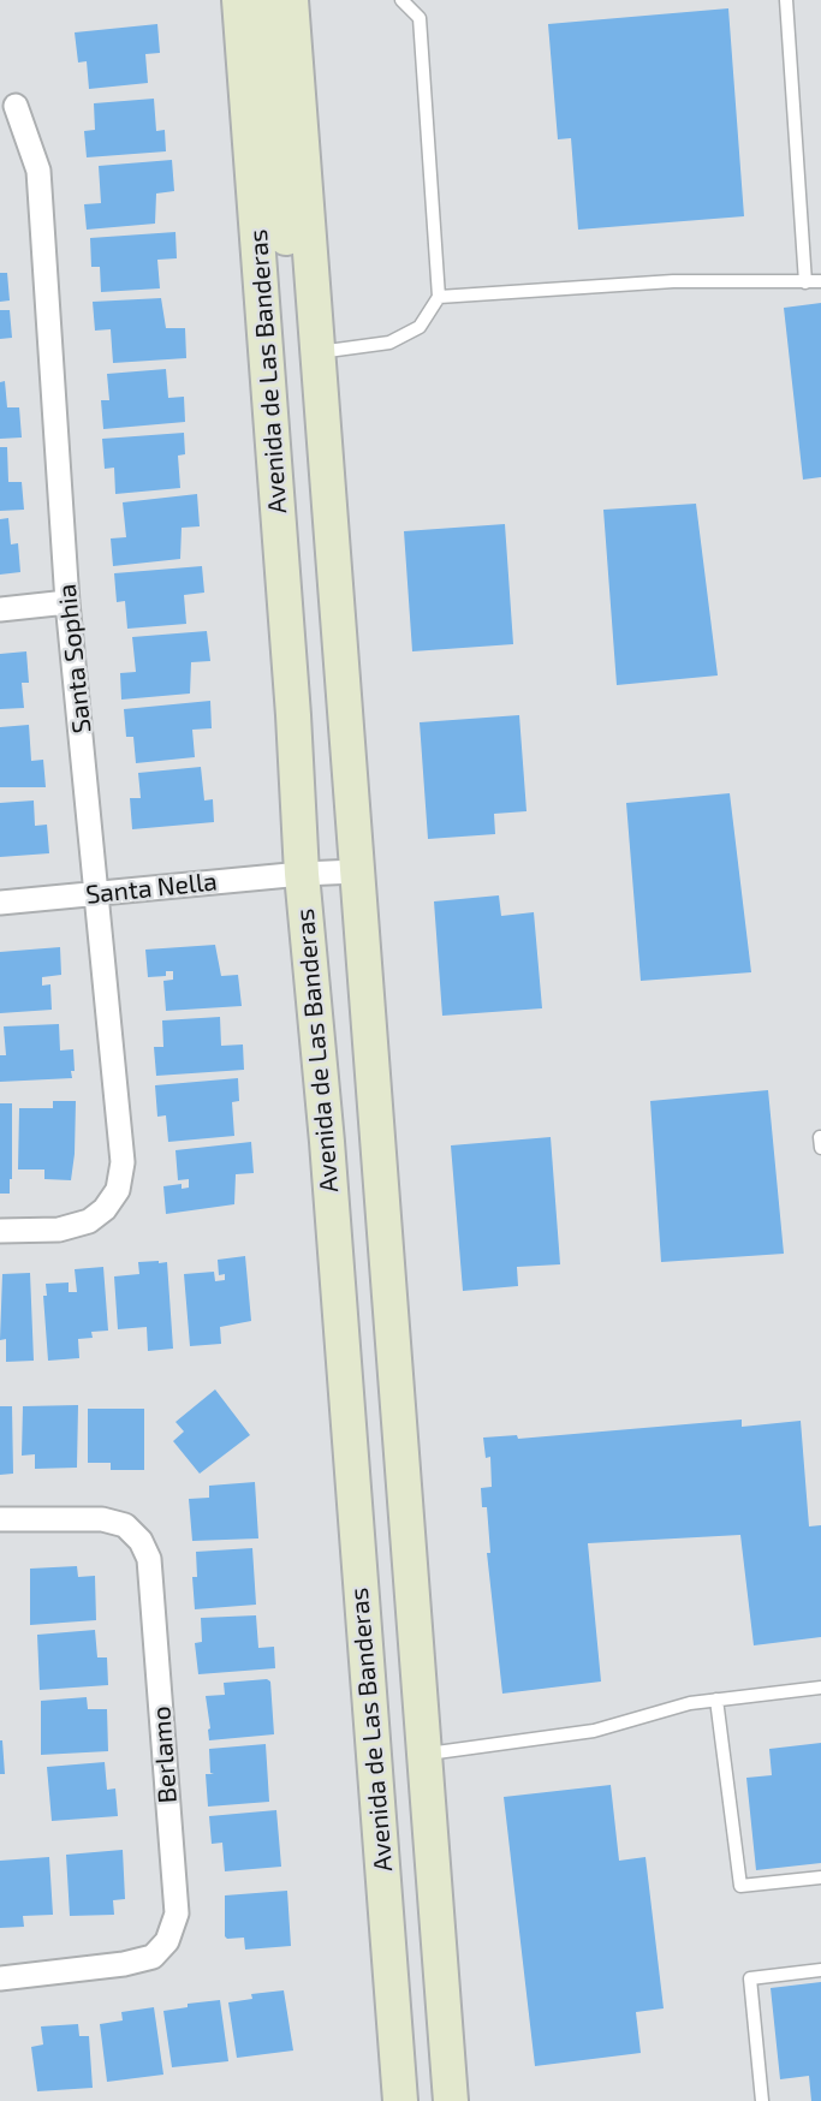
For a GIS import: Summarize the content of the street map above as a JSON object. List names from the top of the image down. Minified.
{"streets":{"main road":["Avenida de Las Banderas"],"street":["Santa Sophia","Santa Nella","Berlamo"]},"crossings":[["Avenida de Las Banderas","Santa Nella"],["Santa Sophia","Santa Nella"]]}
